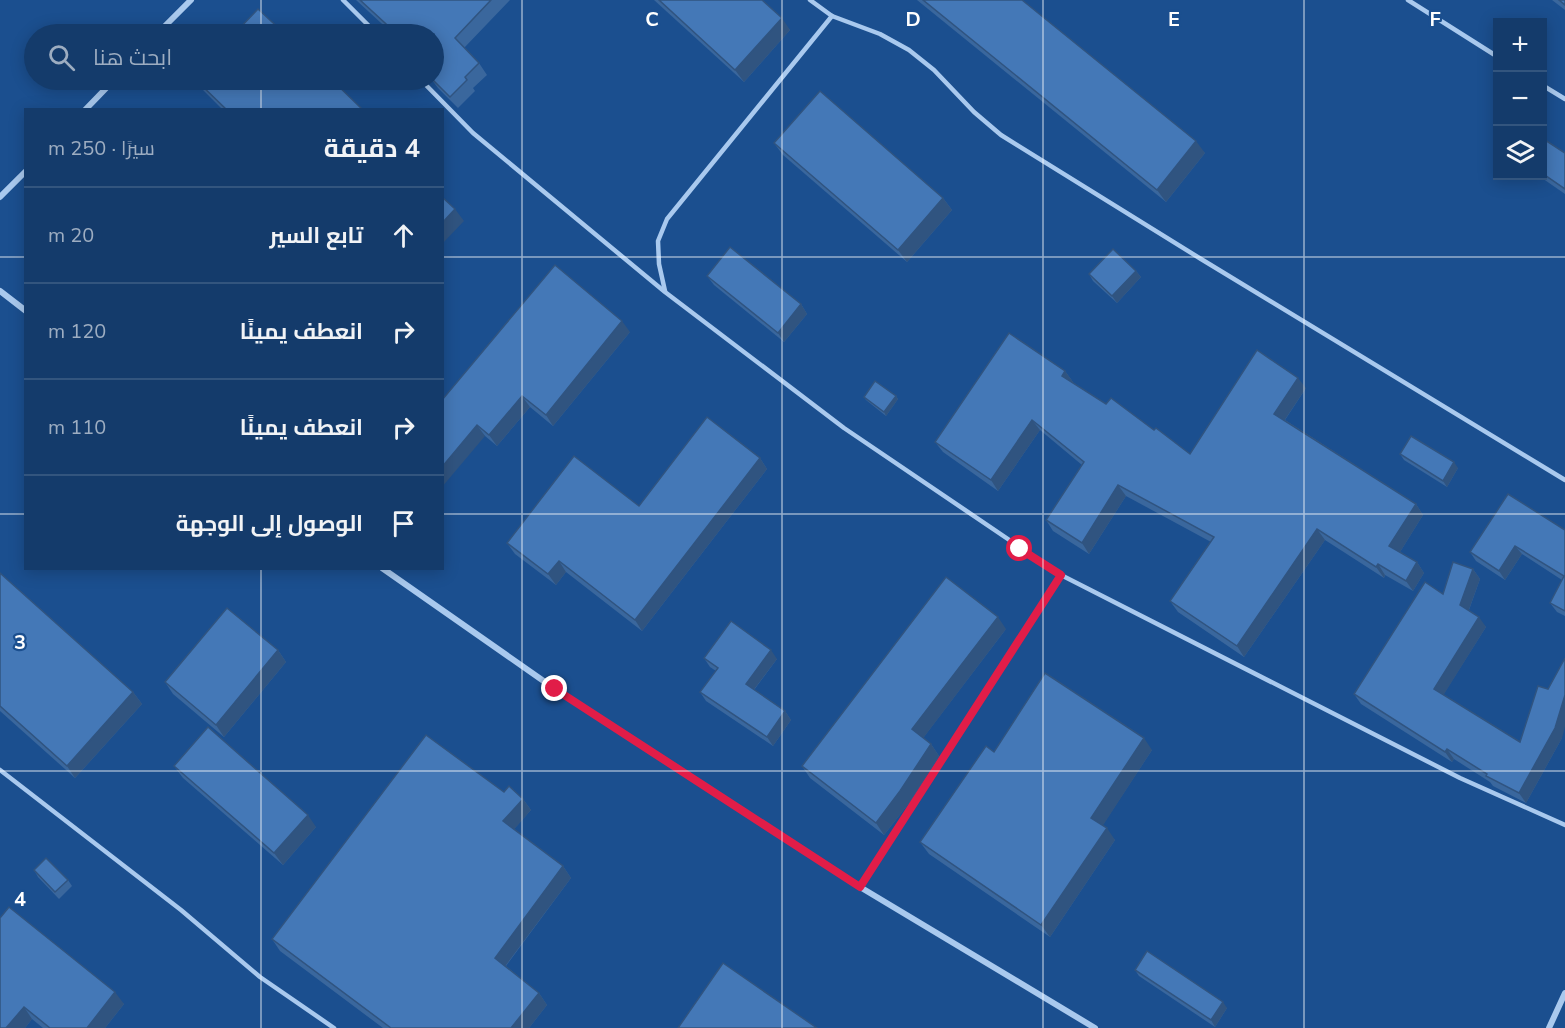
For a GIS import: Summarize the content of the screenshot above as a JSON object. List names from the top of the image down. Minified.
{"page":{"map_buttons":["+","−"],"search":"ابحث هنا","heading":["4 دقيقة","سيرًا · 250 m"],"list":[["تابع السير","20 m"],["انعطف يمينًا","120 m"],["انعطف يمينًا","110 m"],"الوصول إلى الوجهة"]},"grid":{"columns":["C","D","E","F"],"rows":["3","4"]}}
